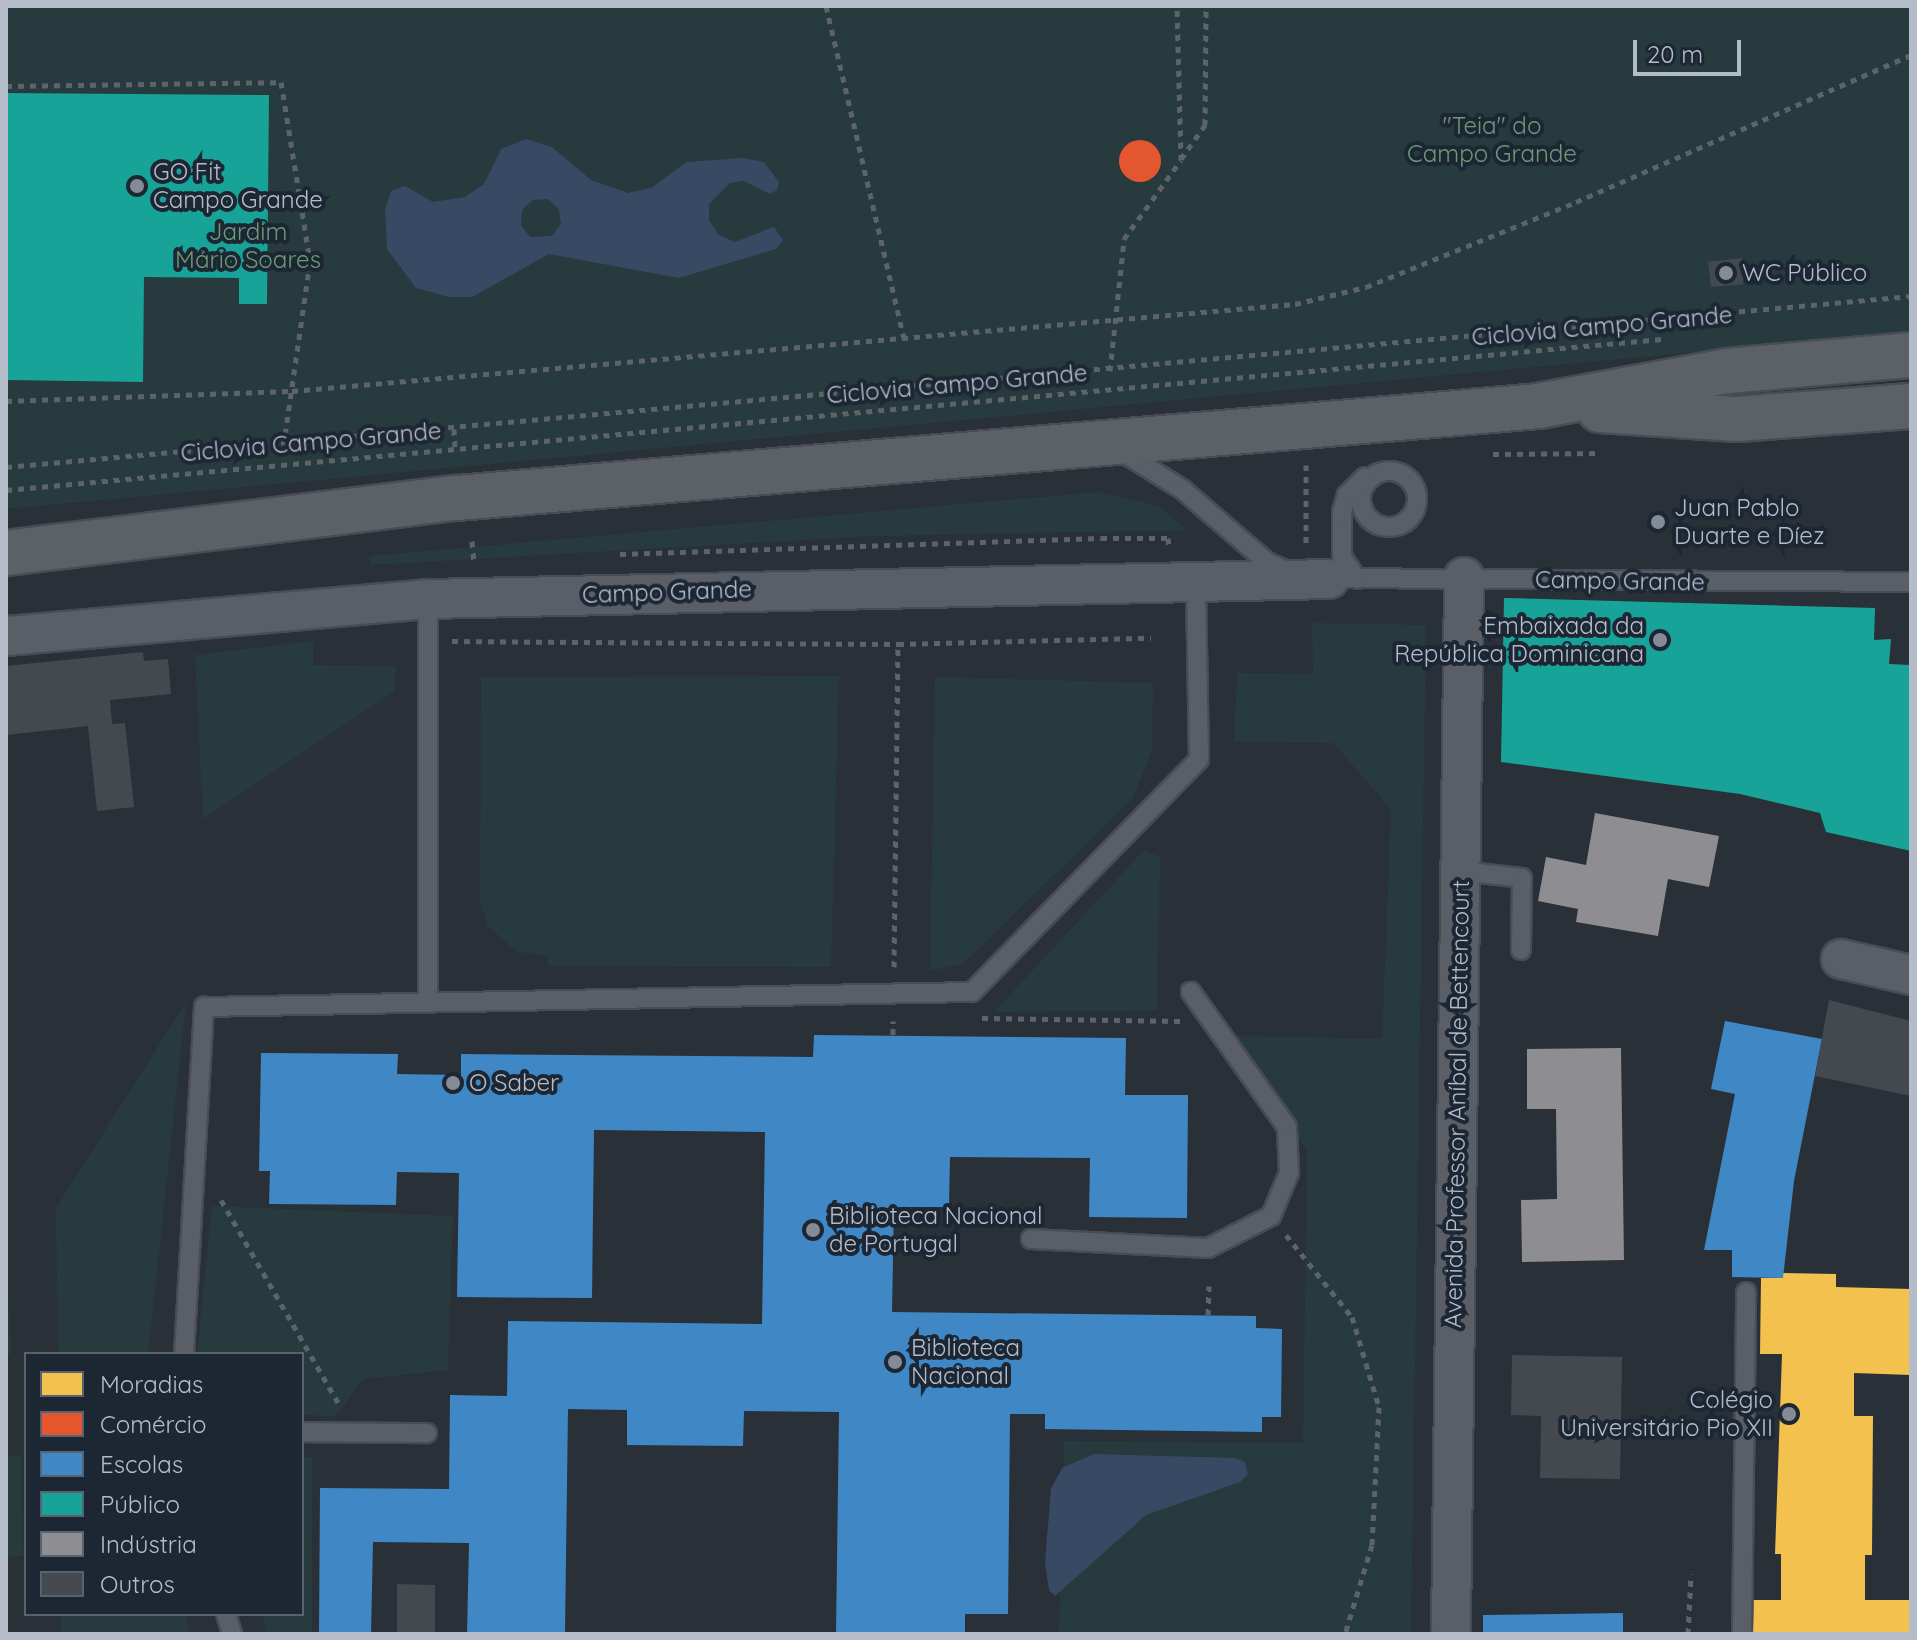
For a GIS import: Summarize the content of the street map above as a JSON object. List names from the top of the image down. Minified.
{"streets":{"street":["Campo Grande","Avenida Professor Aníbal de Bettencourt"],"path":["Ciclovia Campo Grande"]},"crossings":[["Campo Grande","Avenida Professor Aníbal de Bettencourt"]],"parks":["\"Teia\" do Campo Grande","Jardim Mário Soares"],"places":["GO Fit Campo Grande","WC Público","Juan Pablo Duarte e Díez","Embaixada da República Dominicana","O Saber","Biblioteca Nacional de Portugal","Biblioteca Nacional","Colégio Universitário Pio XII"],"legend":["Moradias","Comércio","Escolas","Público","Indústria","Outros"],"scale_bar":"20 m"}
